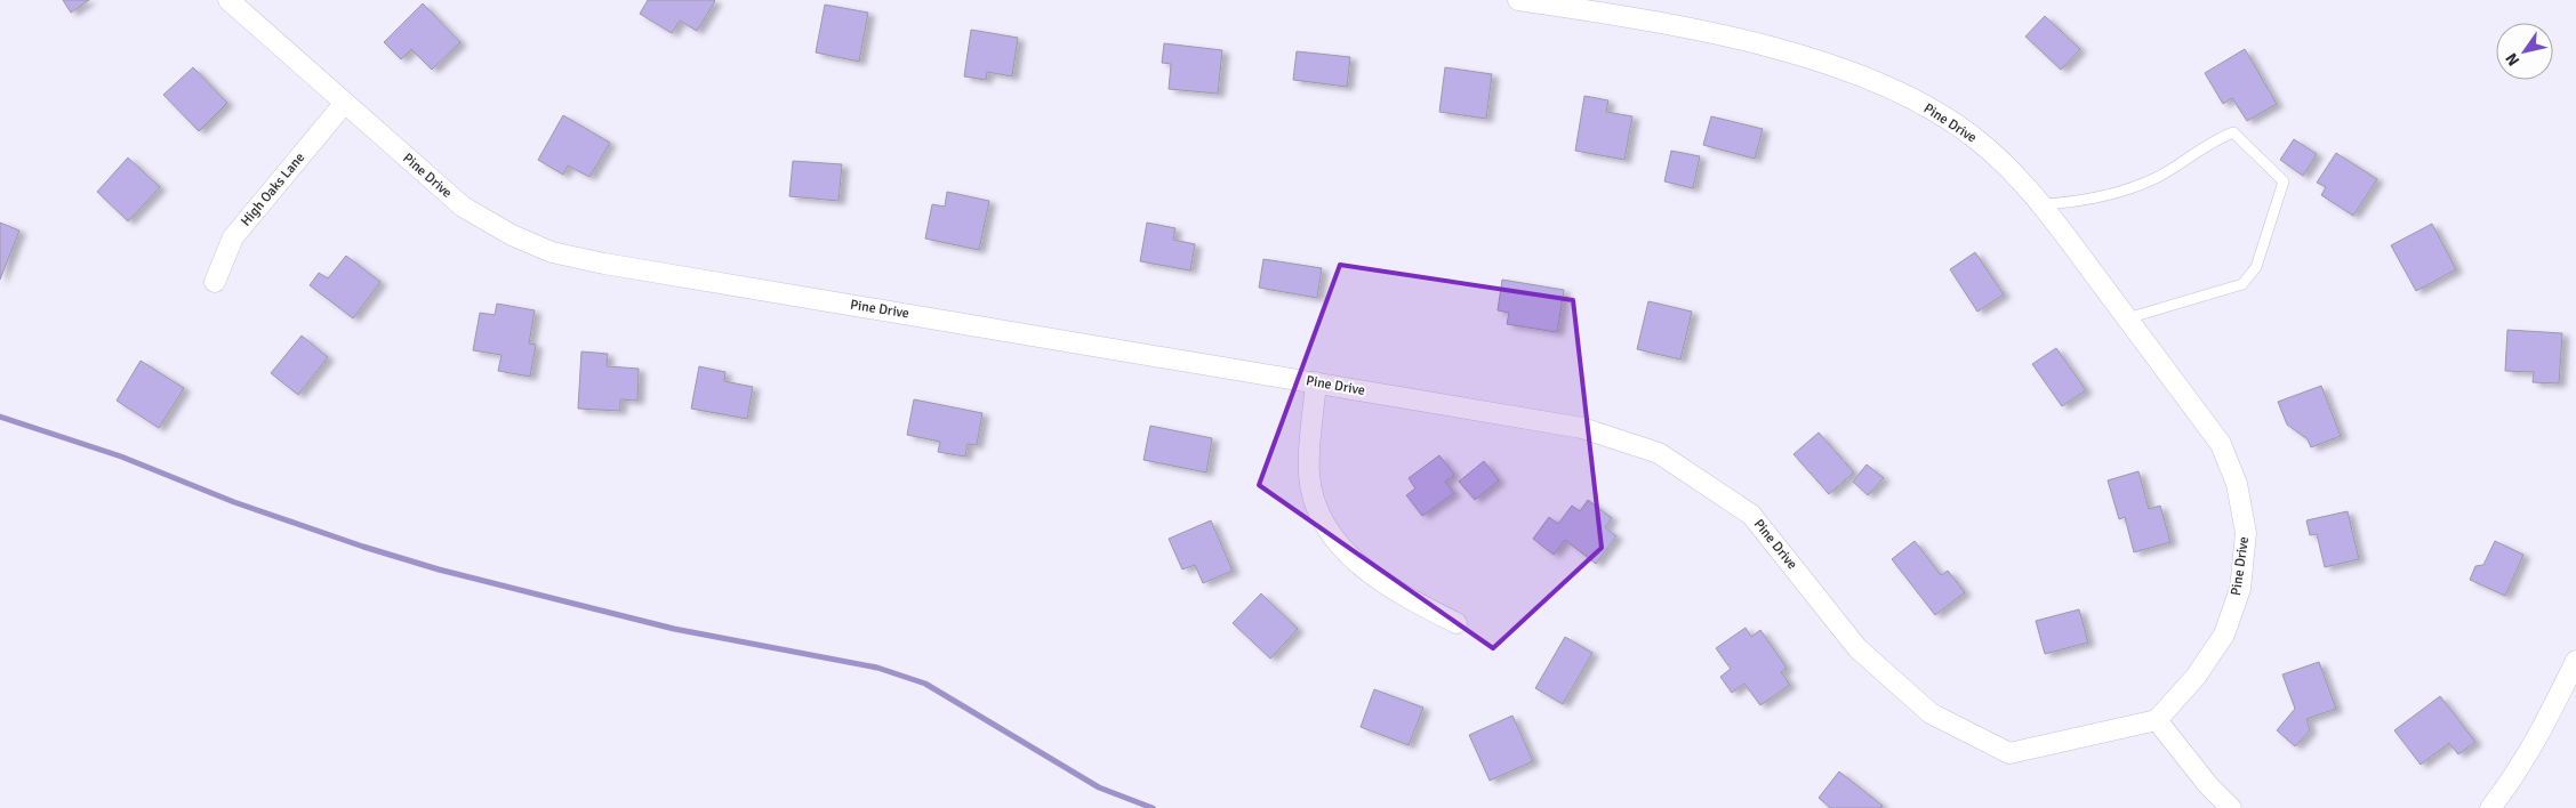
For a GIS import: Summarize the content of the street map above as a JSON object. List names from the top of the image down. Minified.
{"streets":{"street":["Pine Drive","High Oaks Lane"]},"crossings":[["Pine Drive","High Oaks Lane"]],"north":"bottom left"}
